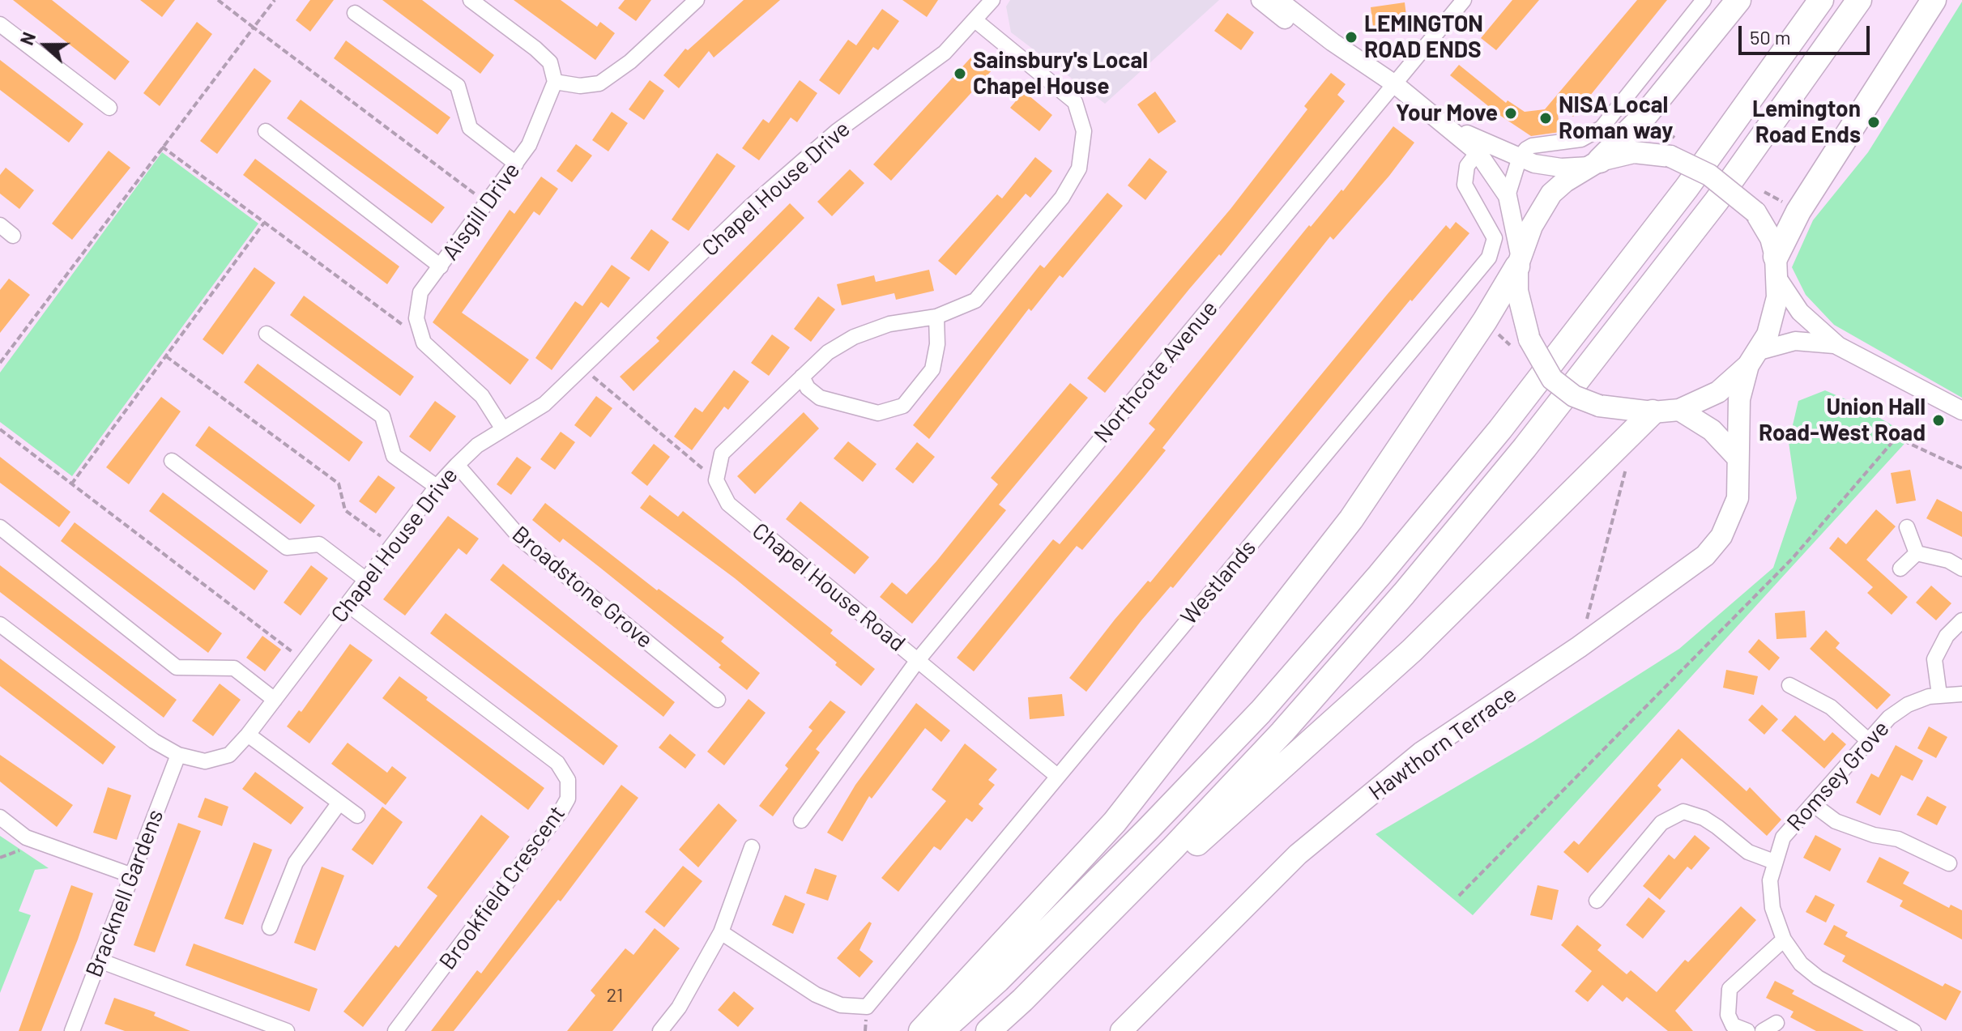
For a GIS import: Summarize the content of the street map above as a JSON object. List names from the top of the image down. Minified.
{"streets":{"main road":["Hawthorn Terrace"],"street":["Chapel House Drive","Aisgill Drive","Northcote Avenue","Westlands","Broadstone Grove","Chapel House Road","Romsey Grove","Brookfield Crescent","Bracknell Gardens"]},"crossings":[["Chapel House Drive","Broadstone Grove"],["Chapel House Drive","Brookfield Crescent"],["Chapel House Drive","Bracknell Gardens"],["Northcote Avenue","Chapel House Road"],["Westlands","Chapel House Road"]],"places":["LEMINGTON ROAD ENDS","Sainsbury's Local Chapel House","Your Move","NISA Local Roman way","Lemington Road Ends","Union Hall Road-West Road"],"house_numbers":["21"],"scale_bar":"50 m","north":"left"}
